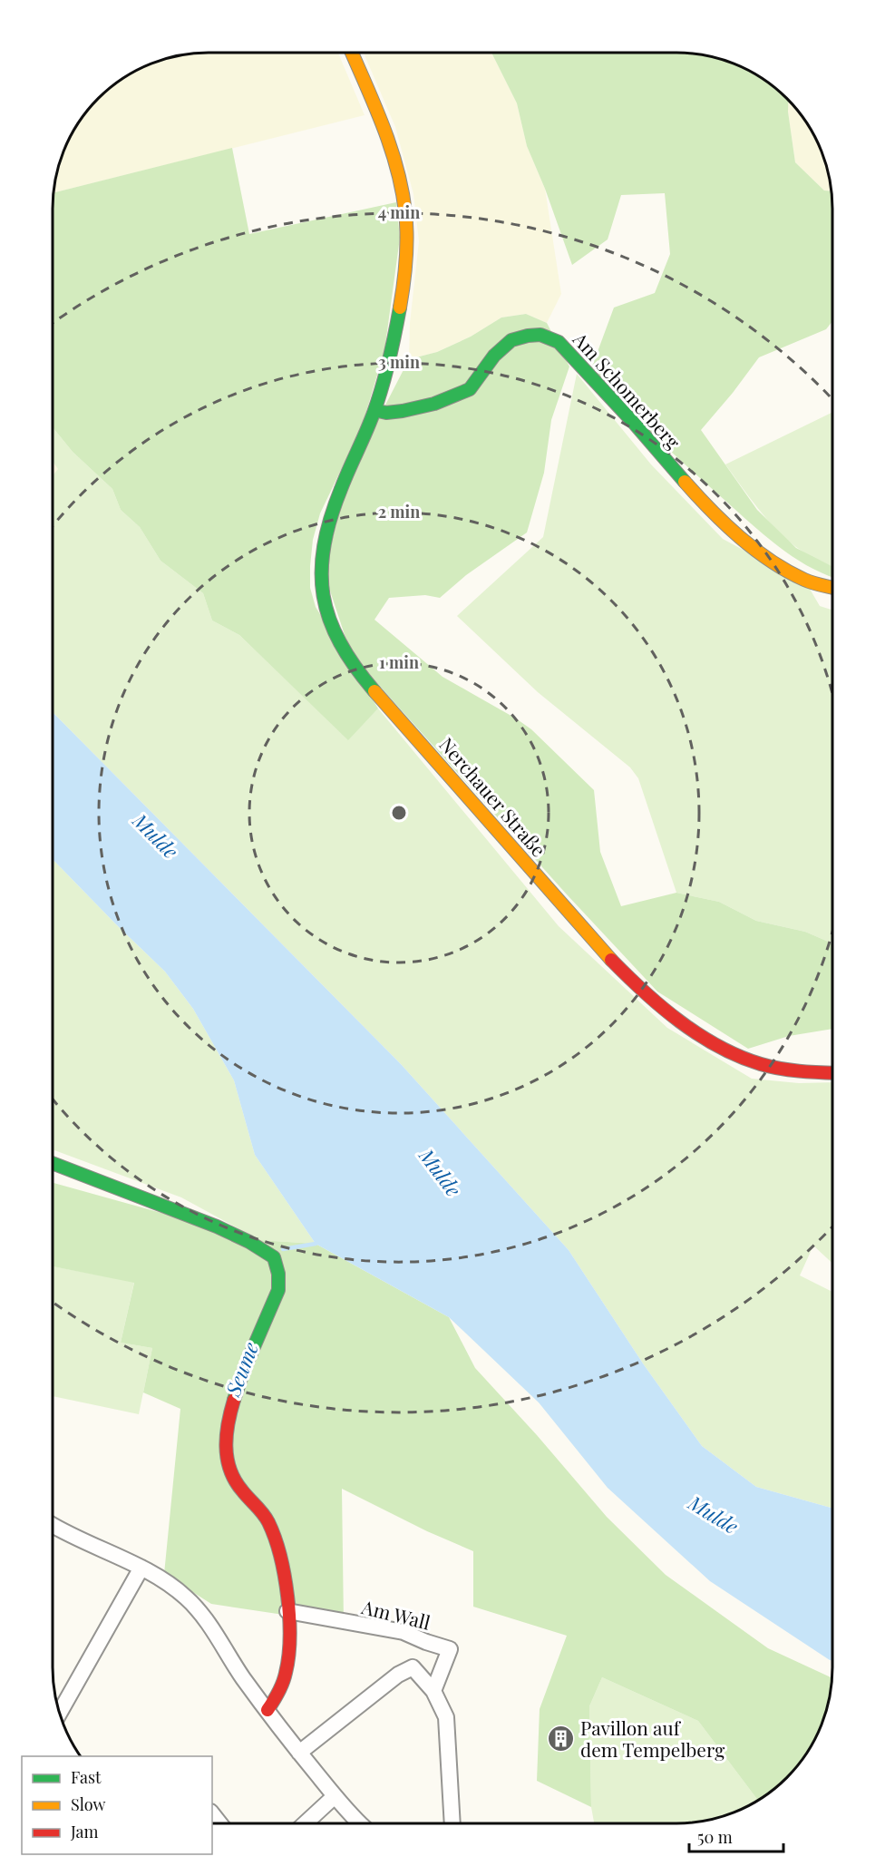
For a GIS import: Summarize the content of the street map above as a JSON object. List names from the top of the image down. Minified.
{"streets":{"street":["Am Schomerberg","Nerchauer Straße","Am Wall"]},"crossings":[["Am Schomerberg","Nerchauer Straße"]],"water":["Mulde","Seume"],"places":{"building":["Pavillon auf dem Tempelberg"]},"legend":["Fast","Slow","Jam"],"scale_bar":"50 m","rings":["4 min","3 min","2 min","1 min"]}
